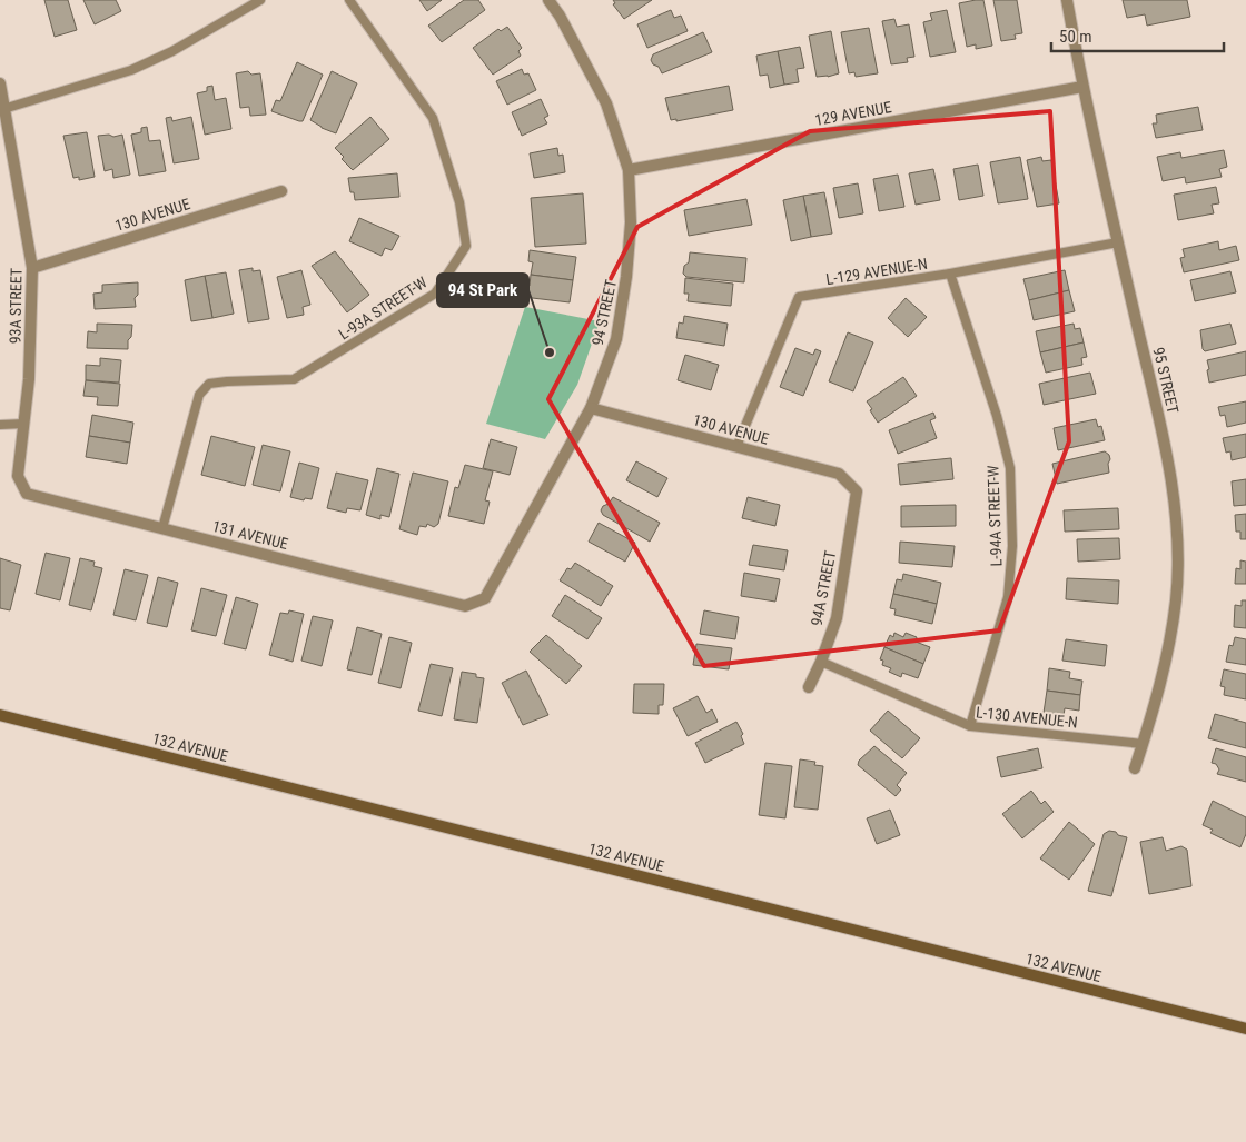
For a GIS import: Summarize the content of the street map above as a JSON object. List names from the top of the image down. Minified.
{"streets":{"main road":["132 AVENUE"],"street":["129 AVENUE","130 AVENUE","93A STREET","94 STREET","95 STREET","131 AVENUE","94A STREET"],"lane":["L-129 AVENUE-N","L-93A STREET-W","L-94A STREET-W","L-130 AVENUE-N"]},"crossings":[["129 AVENUE","94 STREET"],["129 AVENUE","95 STREET"],["130 AVENUE","L-129 AVENUE-N"],["130 AVENUE","93A STREET"],["130 AVENUE","94 STREET"],["130 AVENUE","94A STREET"],["L-129 AVENUE-N","95 STREET"],["L-129 AVENUE-N","L-94A STREET-W"],["93A STREET","131 AVENUE"],["L-93A STREET-W","131 AVENUE"],["94 STREET","131 AVENUE"],["95 STREET","L-130 AVENUE-N"],["L-94A STREET-W","L-130 AVENUE-N"],["94A STREET","L-130 AVENUE-N"]],"places":["94 St Park"],"scale_bar":"50 m"}
